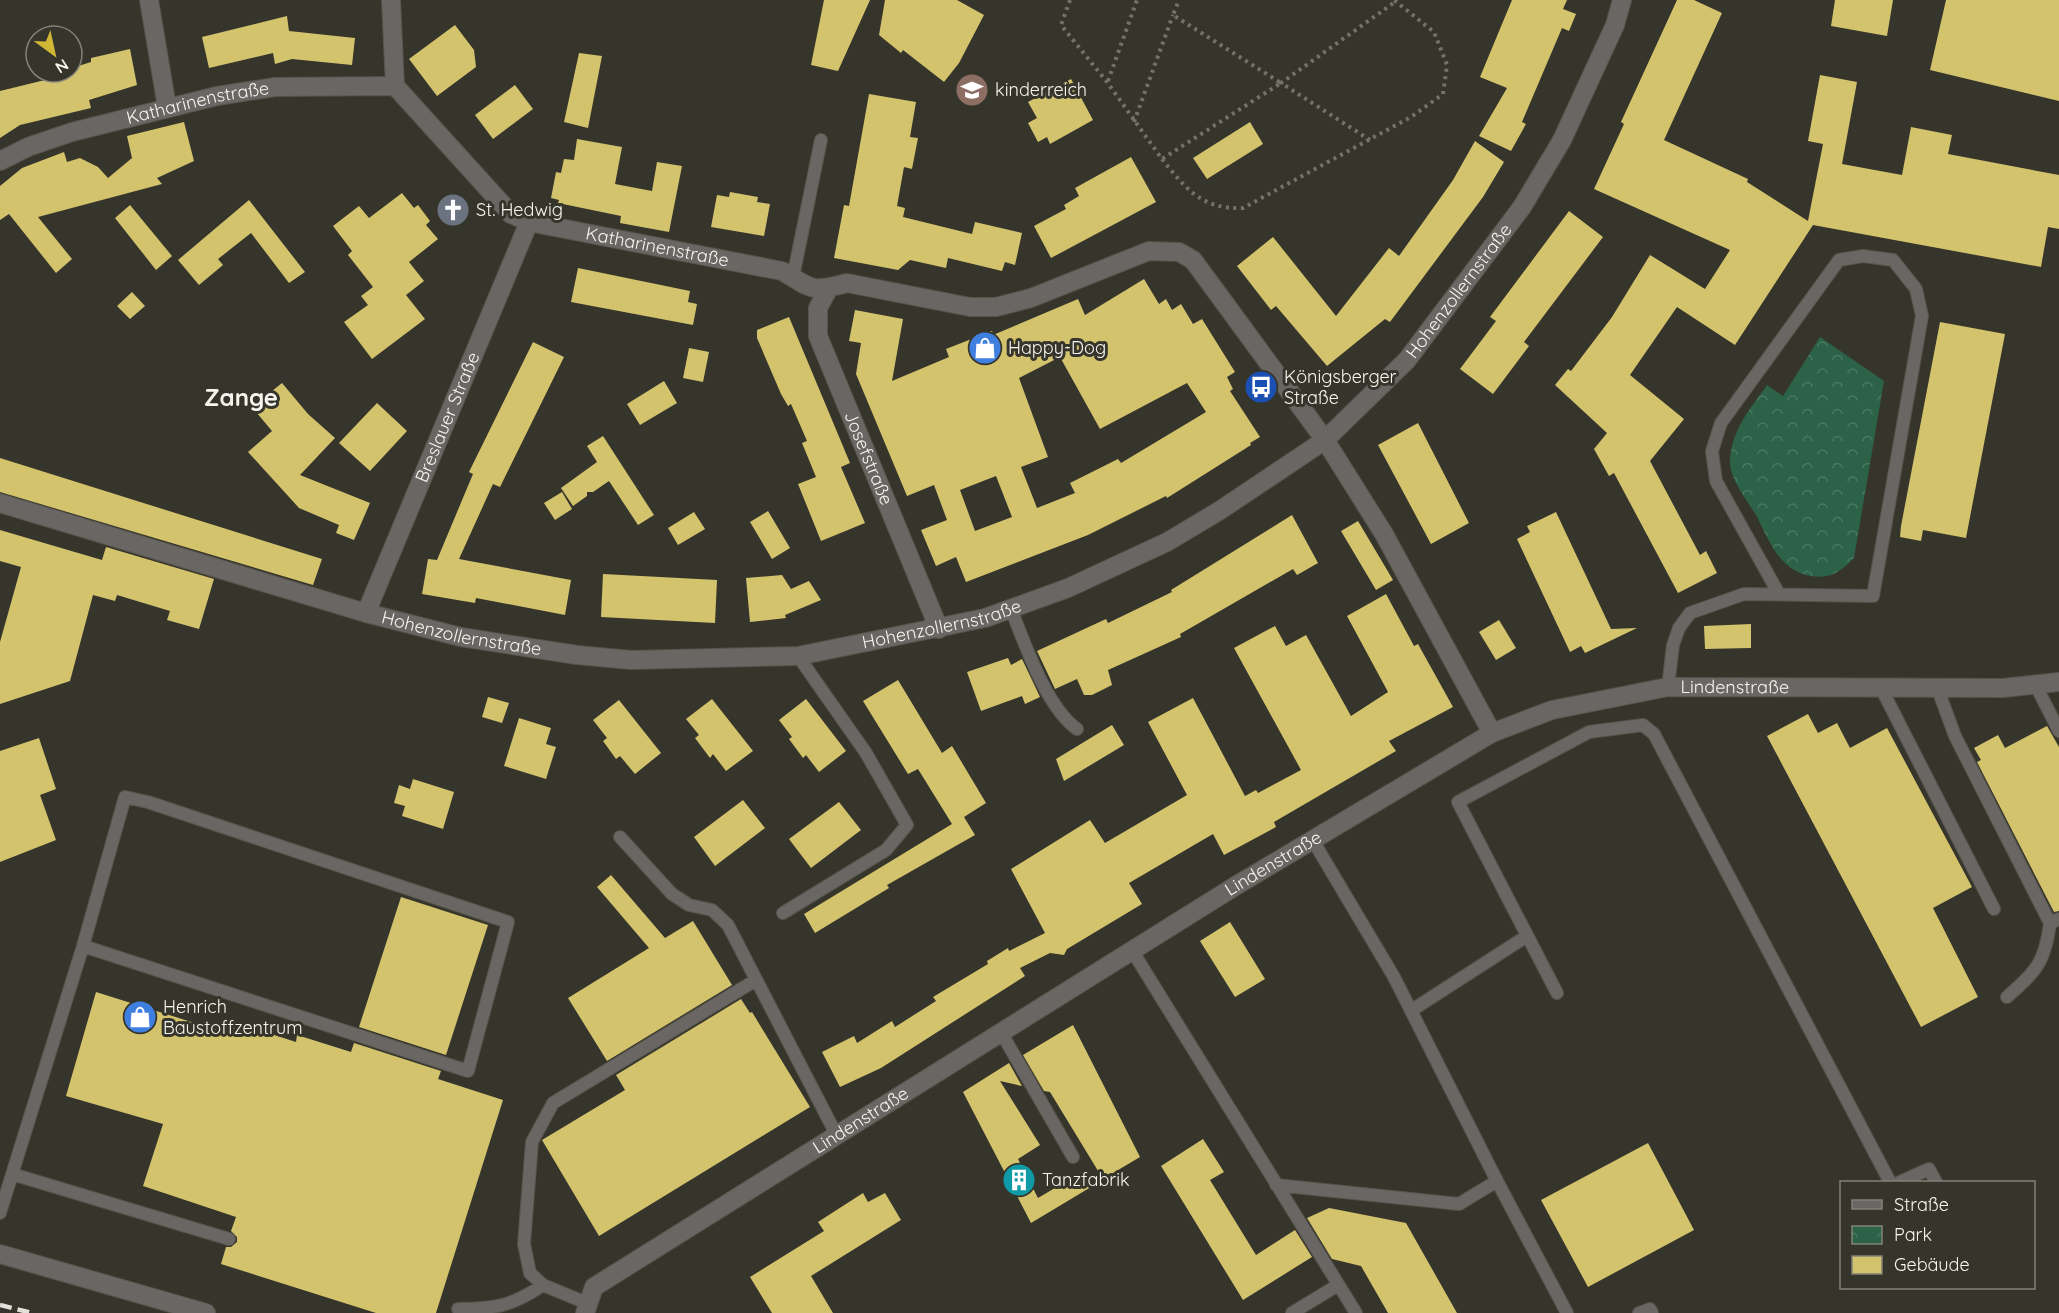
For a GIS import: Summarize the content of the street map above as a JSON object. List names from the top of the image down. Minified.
{"streets":{"street":["Katharinenstraße","Hohenzollernstraße","Breslauer Straße","Josefstraße","Lindenstraße"]},"crossings":[["Katharinenstraße","Hohenzollernstraße"],["Katharinenstraße","Breslauer Straße"],["Katharinenstraße","Josefstraße"],["Hohenzollernstraße","Breslauer Straße"],["Hohenzollernstraße","Josefstraße"]],"districts":["Zange"],"places":{"school or university":["kinderreich"],"church":["St. Hedwig"],"shop":["Happy-Dog","Henrich Baustoffzentrum"],"bus stop":["Königsberger Straße"],"building":["Tanzfabrik"]},"legend":["Straße","Park","Gebäude"],"north":"bottom right"}
